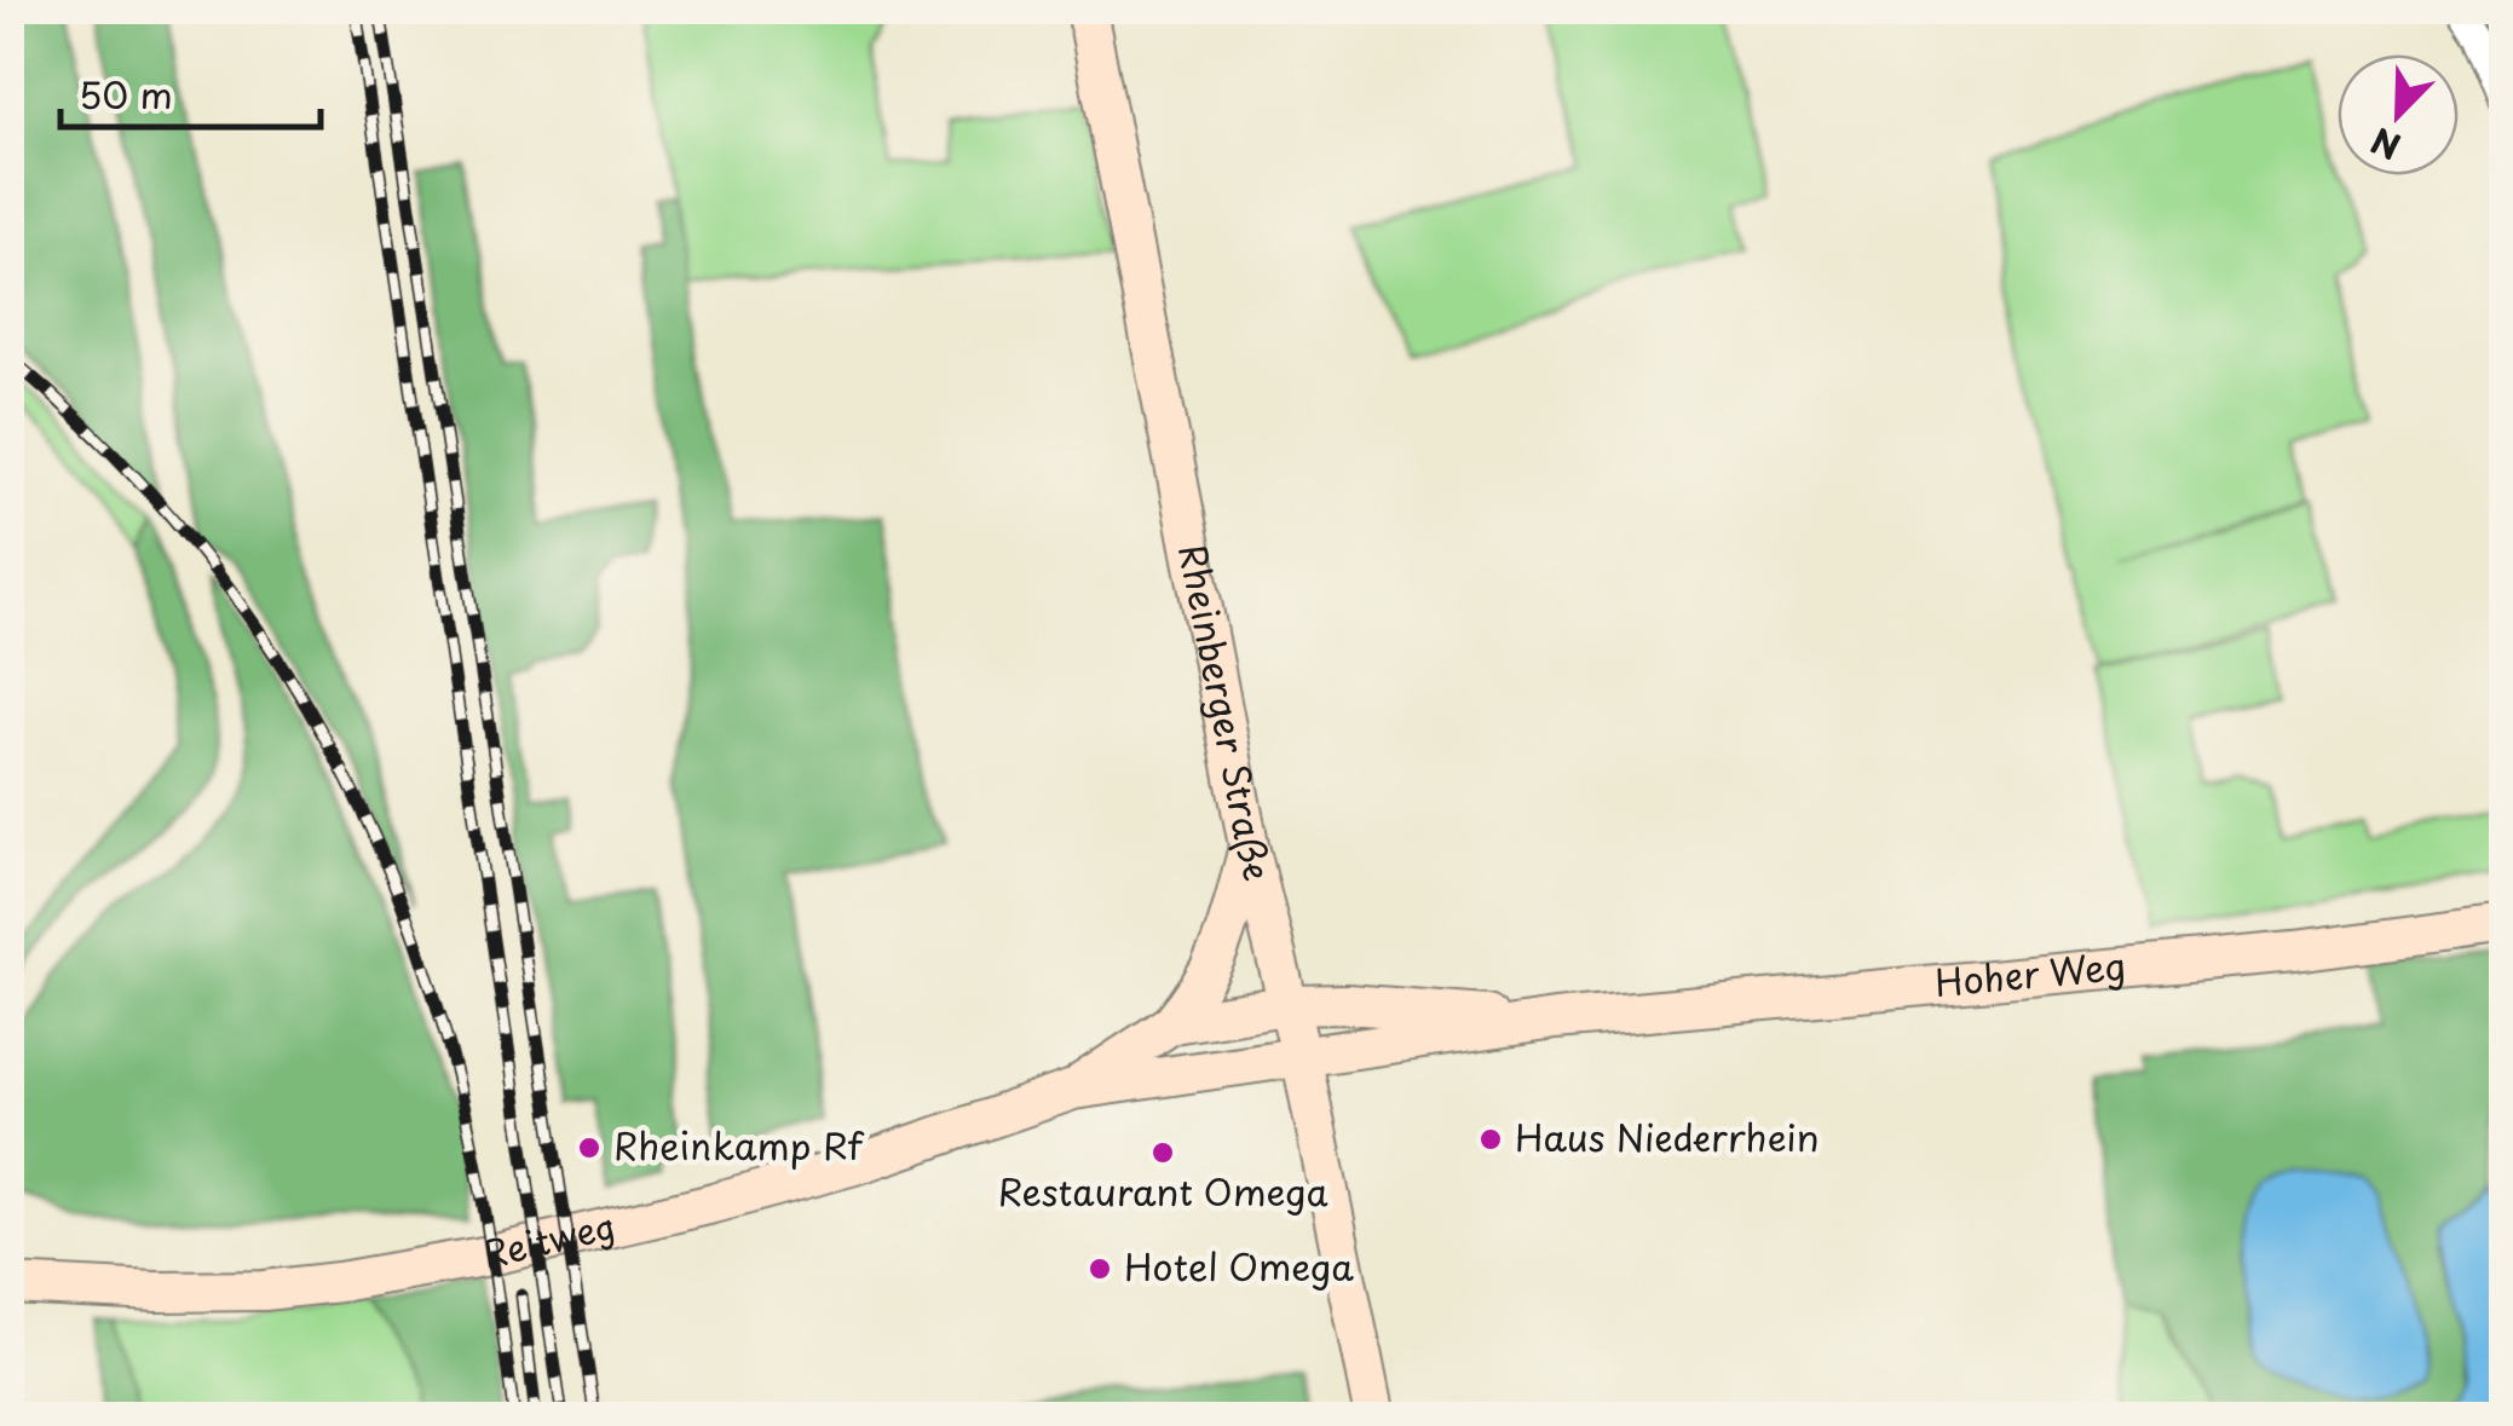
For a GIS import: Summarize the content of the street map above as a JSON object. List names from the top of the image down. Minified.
{"streets":{"main road":["Rheinberger Straße","Hoher Weg","Reitweg"]},"crossings":[["Rheinberger Straße","Hoher Weg"],["Rheinberger Straße","Reitweg"],["Hoher Weg","Reitweg"]],"places":["Haus Niederrhein","Rheinkamp Rf","Restaurant Omega","Hotel Omega"],"scale_bar":"50 m","north":"bottom left"}
